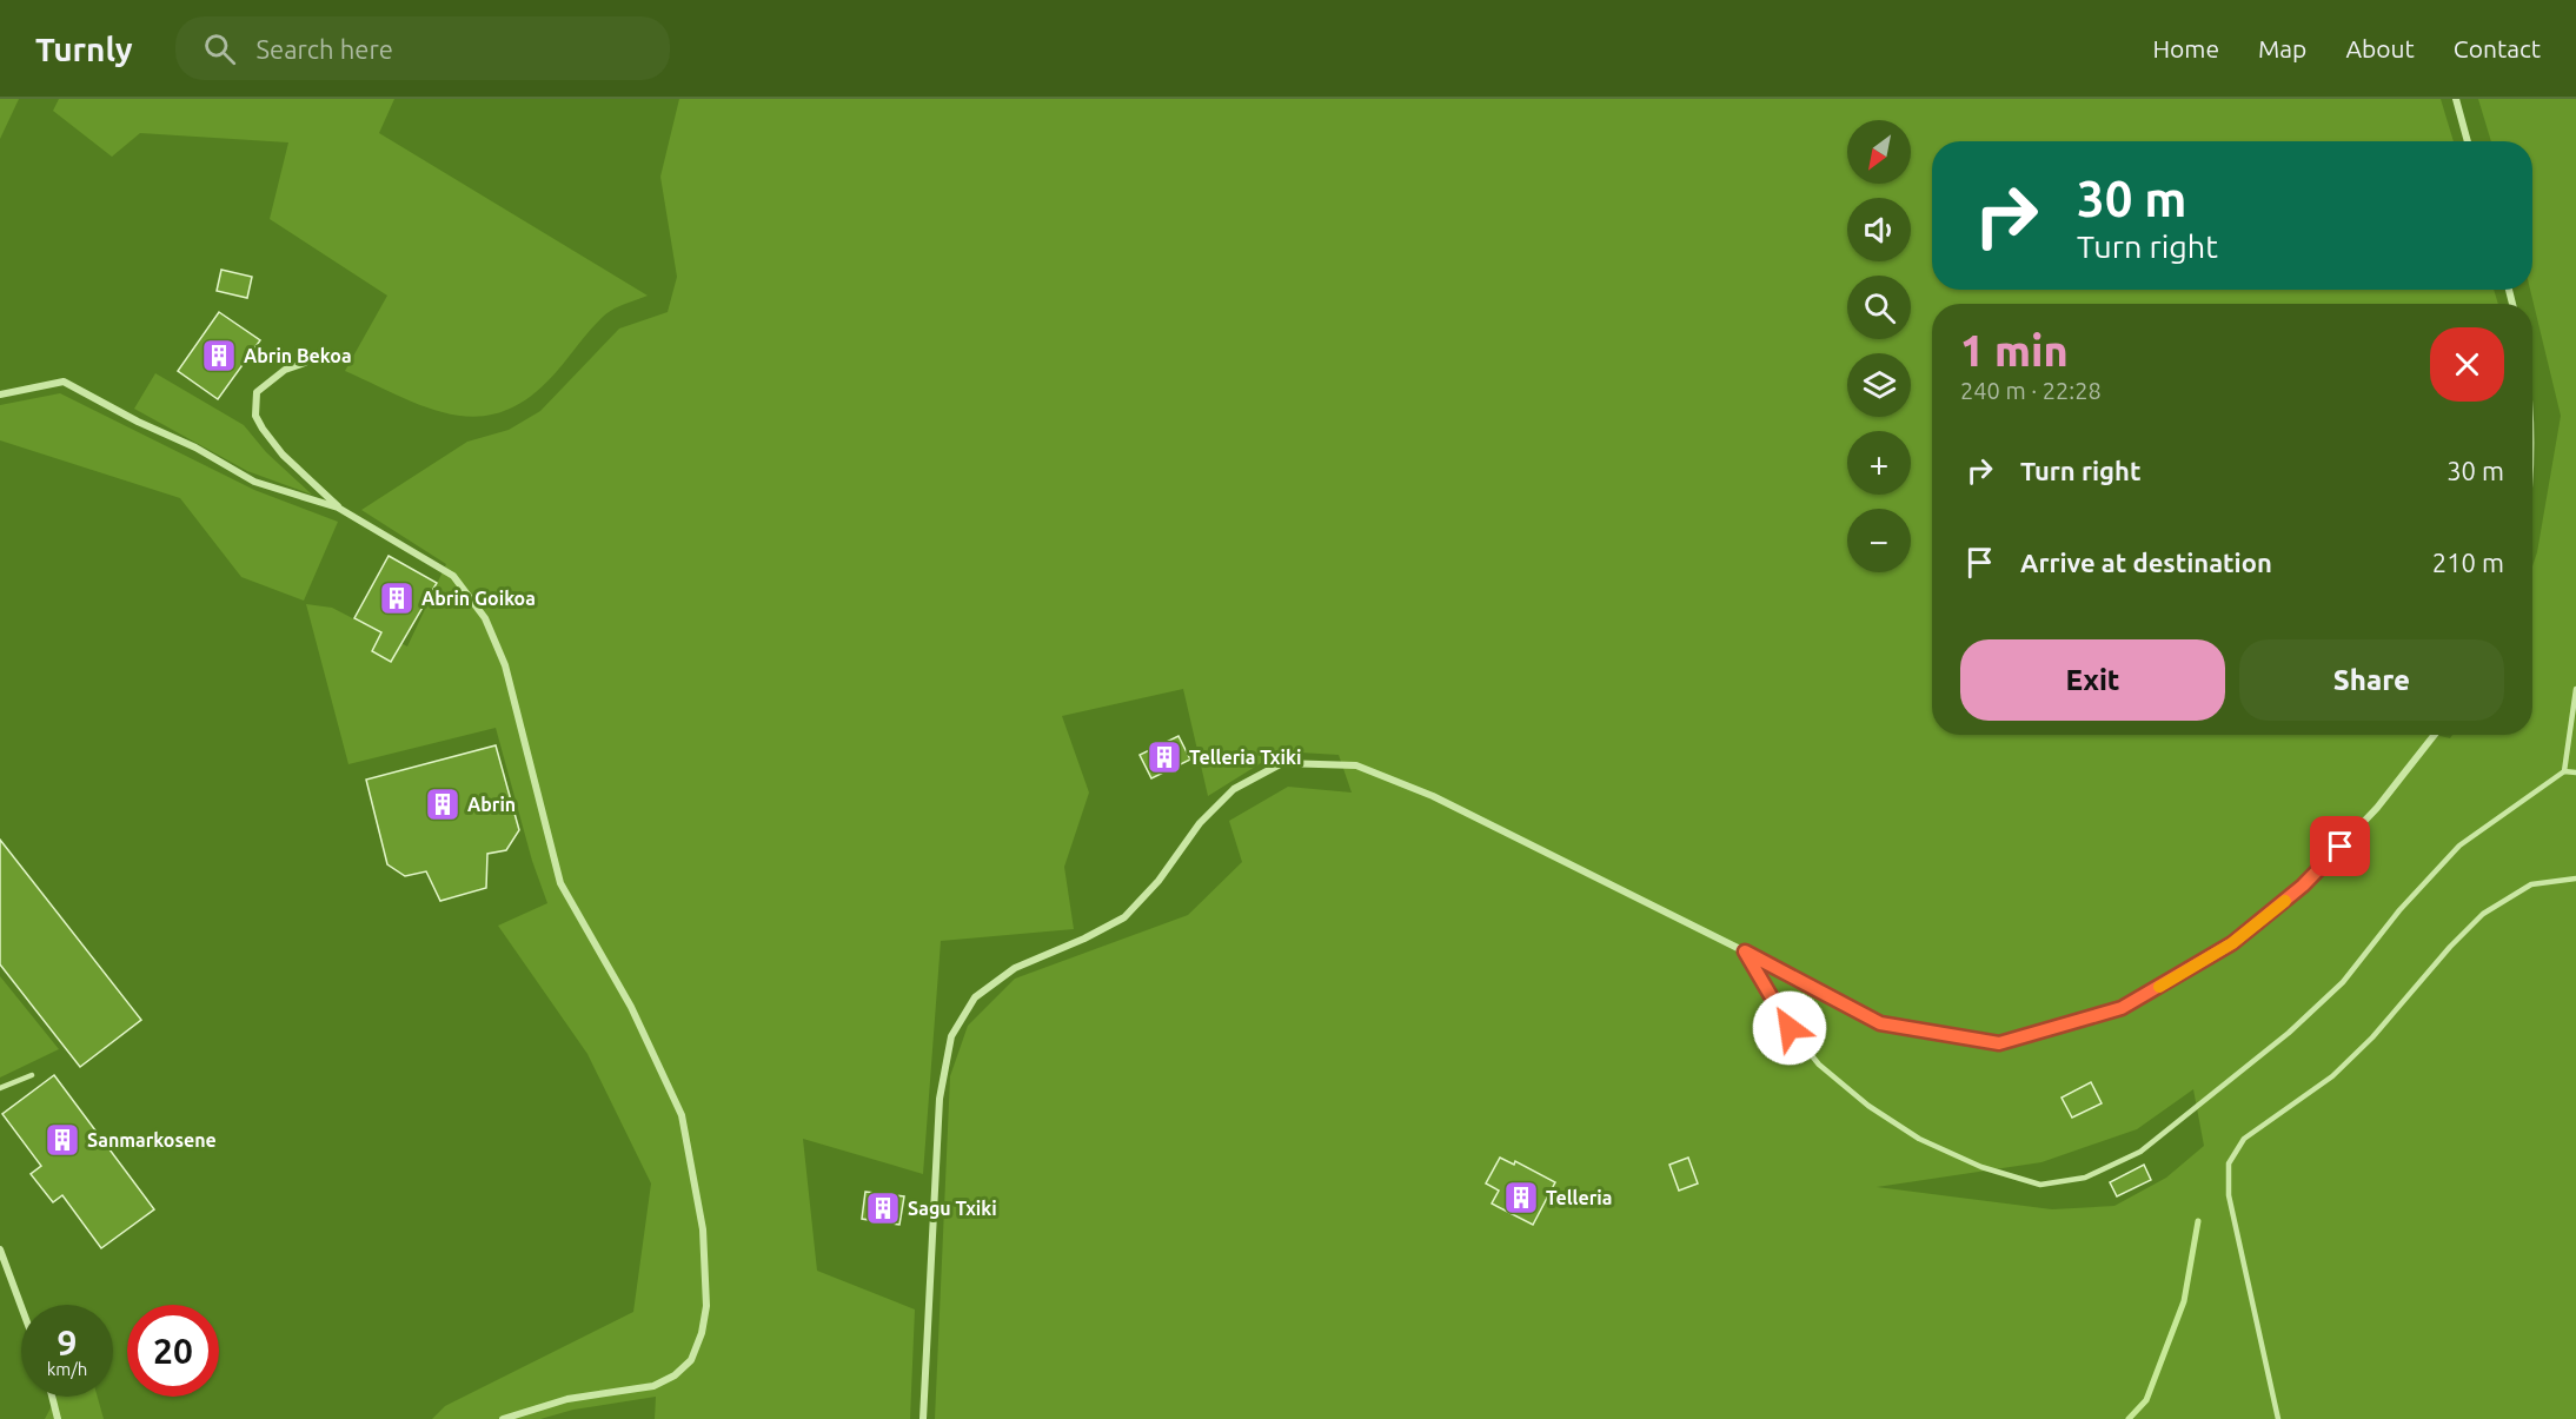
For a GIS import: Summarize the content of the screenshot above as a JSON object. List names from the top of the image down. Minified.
{"places":{"building":["Abrin Bekoa","Abrin Goikoa","Telleria Txiki","Abrin","Sanmarkosene","Telleria","Sagu Txiki"]},"north":"bottom left","page":{"header":"Turnly","search":"Search here","nav":["Home","Map","About","Contact"],"map_buttons":["+","−"],"turn":["30 m","Turn right"],"heading":["1 min","240 m · 22:28"],"list":[{"name":"Turn right","value":"30 m"},{"name":"Arrive at destination","value":"210 m"}],"buttons":["Exit","Share"],"speed":"9 km/h","limit":"20"}}
